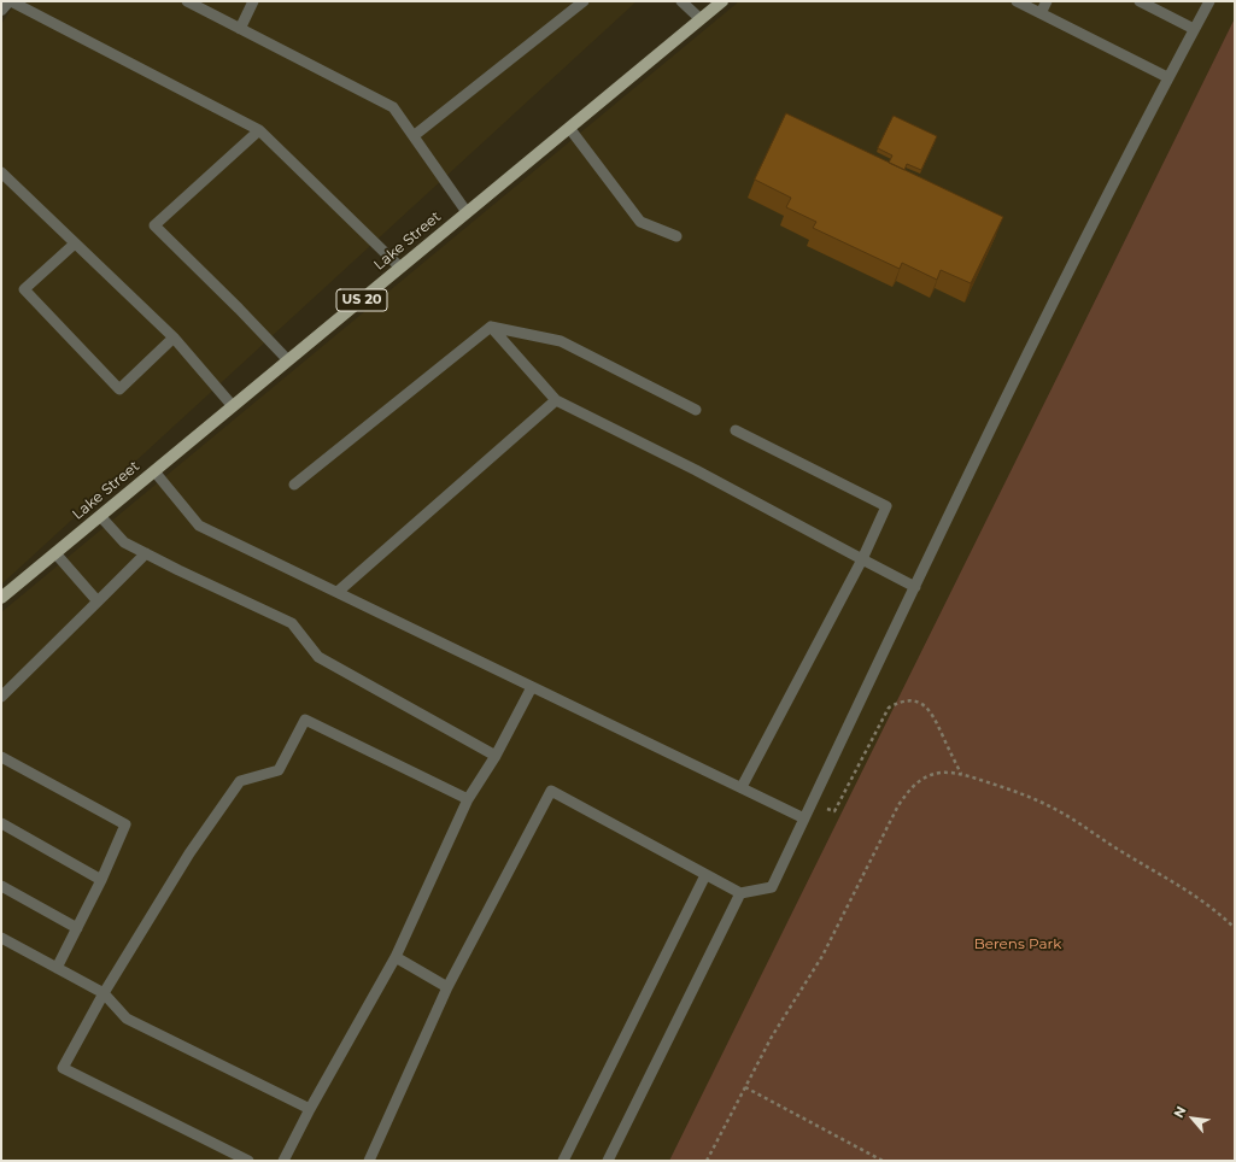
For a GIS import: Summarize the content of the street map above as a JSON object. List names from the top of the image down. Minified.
{"streets":{"main road":["Lake Street","US 20"]},"parks":["Berens Park"],"north":"top left"}
